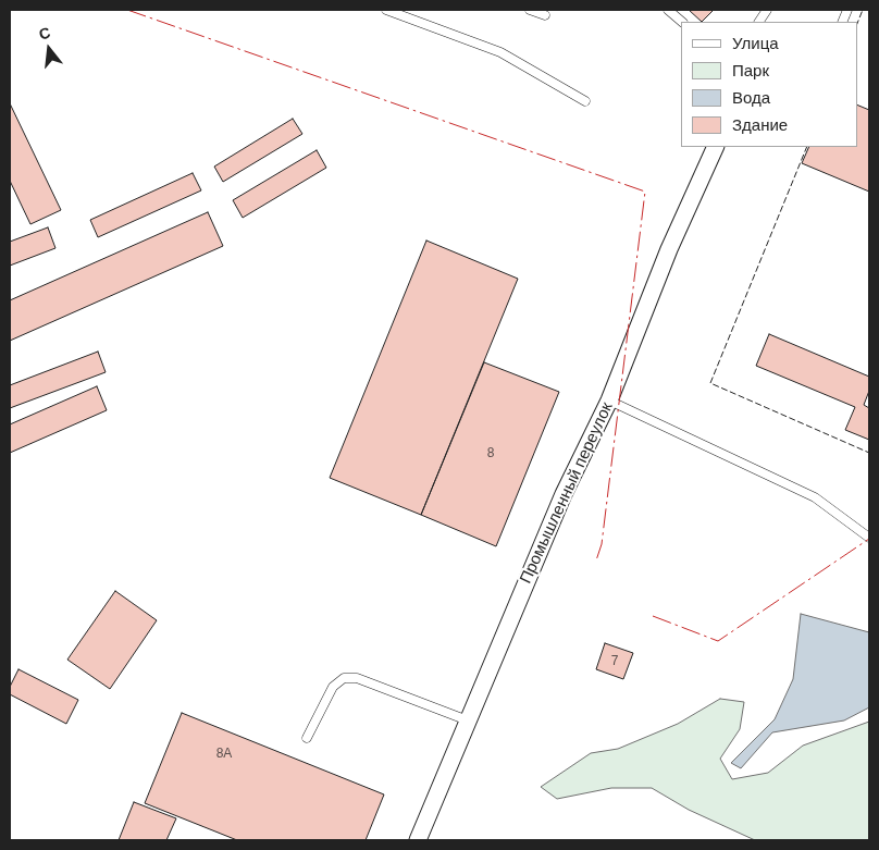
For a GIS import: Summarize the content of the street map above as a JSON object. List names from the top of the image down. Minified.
{"streets":{"street":["Промышленный переулок"]},"house_numbers":["8","7","8А"],"legend":["Улица","Парк","Вода","Здание"],"north":"top"}
